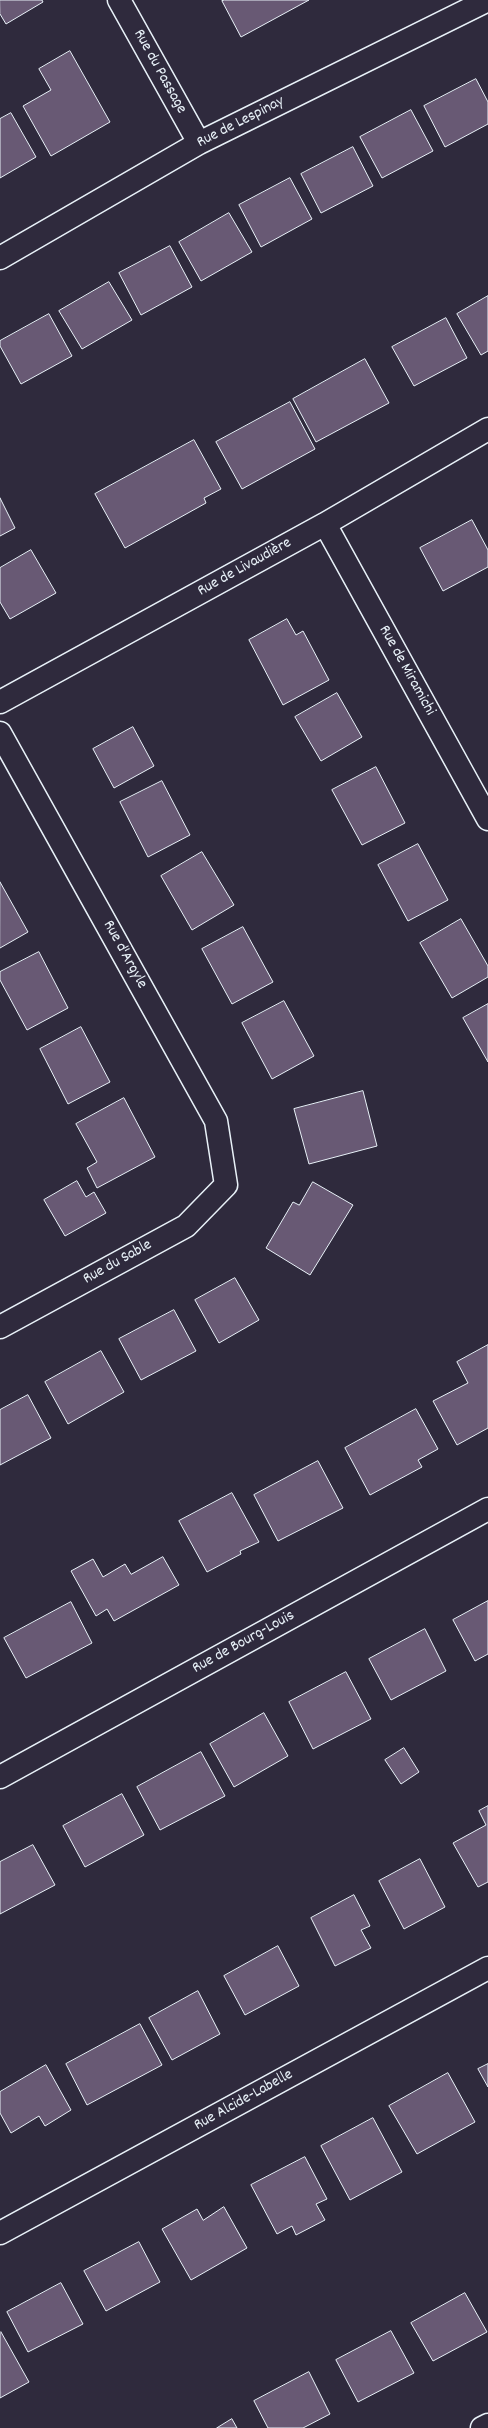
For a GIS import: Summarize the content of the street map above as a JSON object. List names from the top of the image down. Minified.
{"streets":{"street":["Rue du Passage","Rue de Lespinay","Rue de Livaudière","Rue de Miramichi","Rue d'Argyle","Rue du Sable","Rue de Bourg-Louis","Rue Alcide-Labelle"]},"crossings":[["Rue du Passage","Rue de Lespinay"],["Rue de Livaudière","Rue de Miramichi"],["Rue d'Argyle","Rue du Sable"]]}
